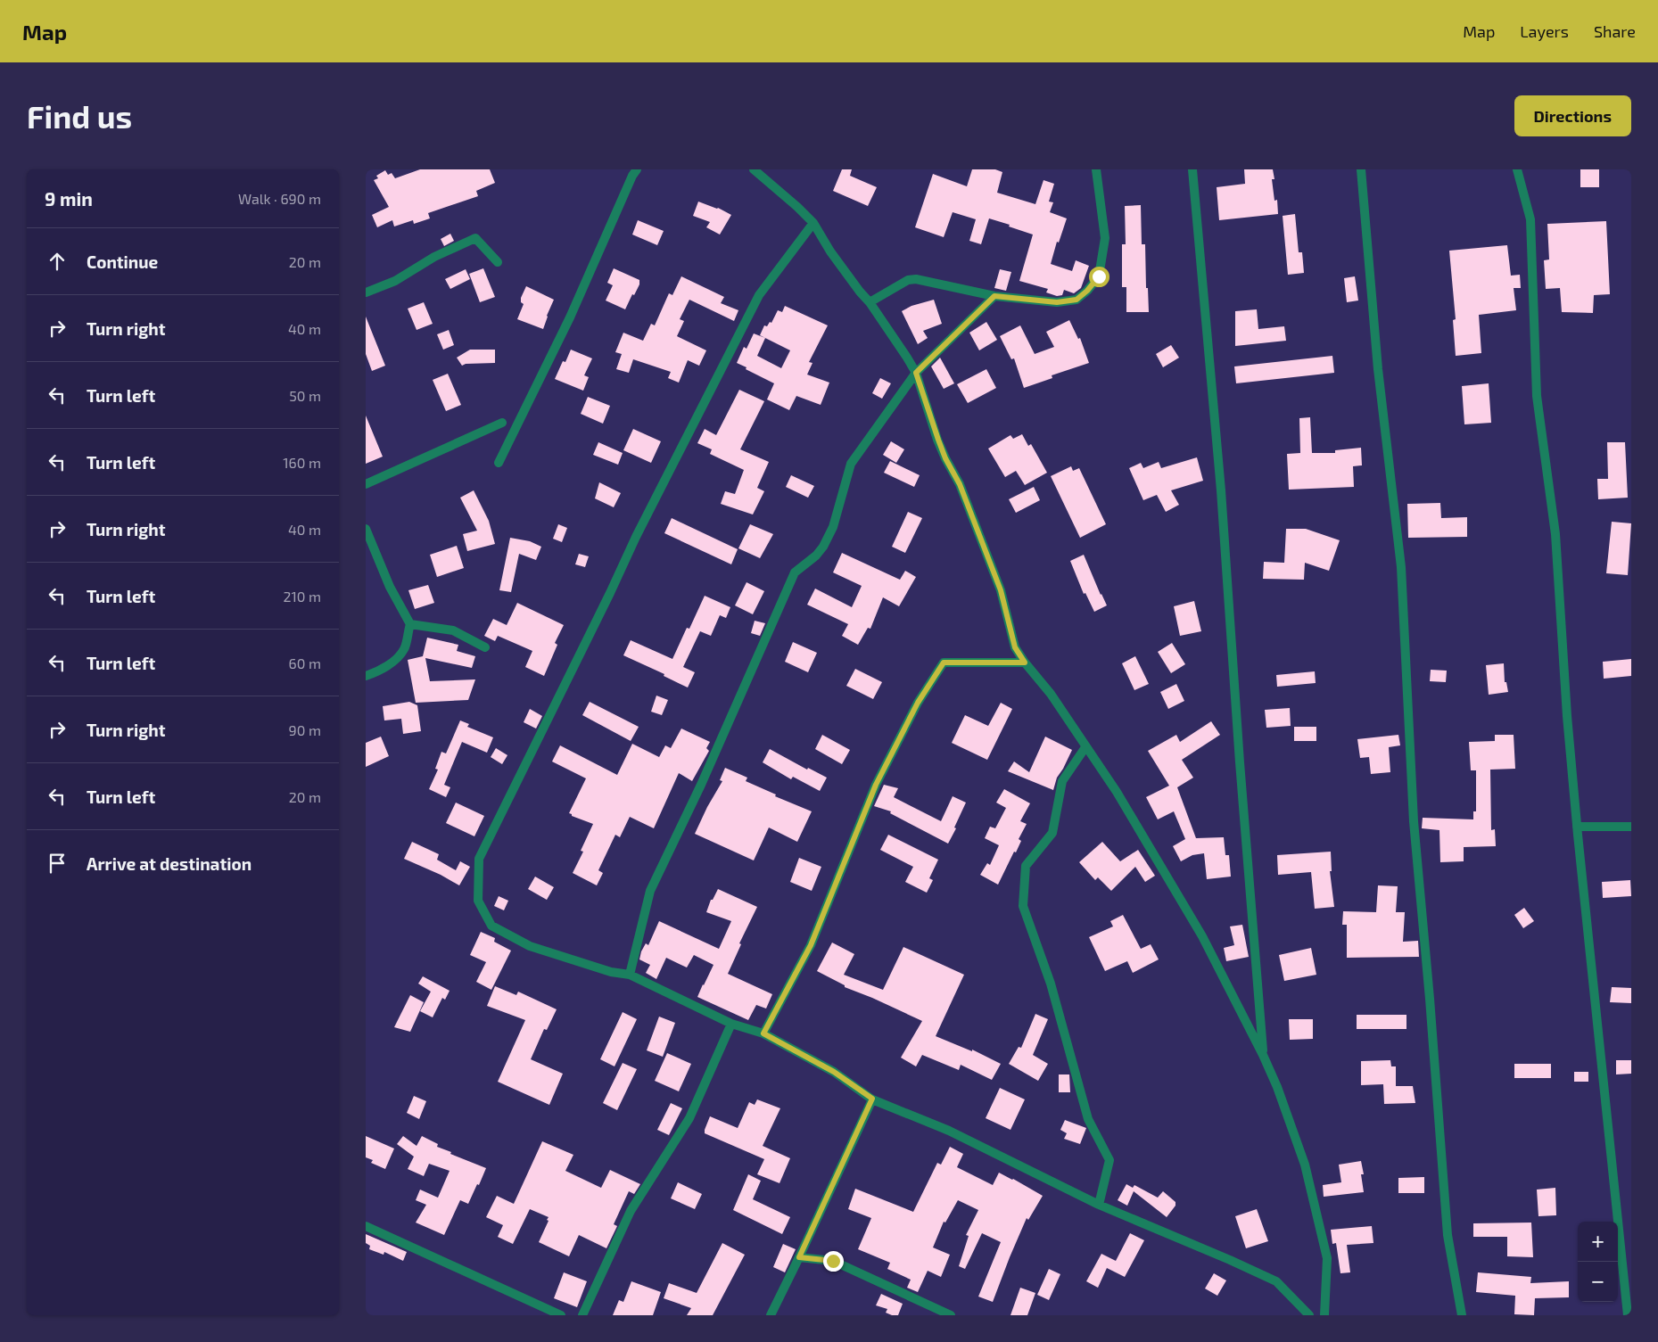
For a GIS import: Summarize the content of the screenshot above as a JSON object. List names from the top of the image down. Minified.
{"page":{"header":"Map","nav":["Map","Layers","Share"],"buttons":"Directions","title":"Find us","heading":["9 min","Walk · 690 m"],"list":[["Continue","20 m"],["Turn right","40 m"],["Turn left","50 m"],["Turn left","160 m"],["Turn right","40 m"],["Turn left","210 m"],["Turn left","60 m"],["Turn right","90 m"],["Turn left","20 m"],"Arrive at destination"],"map_buttons":["+","−"]}}
